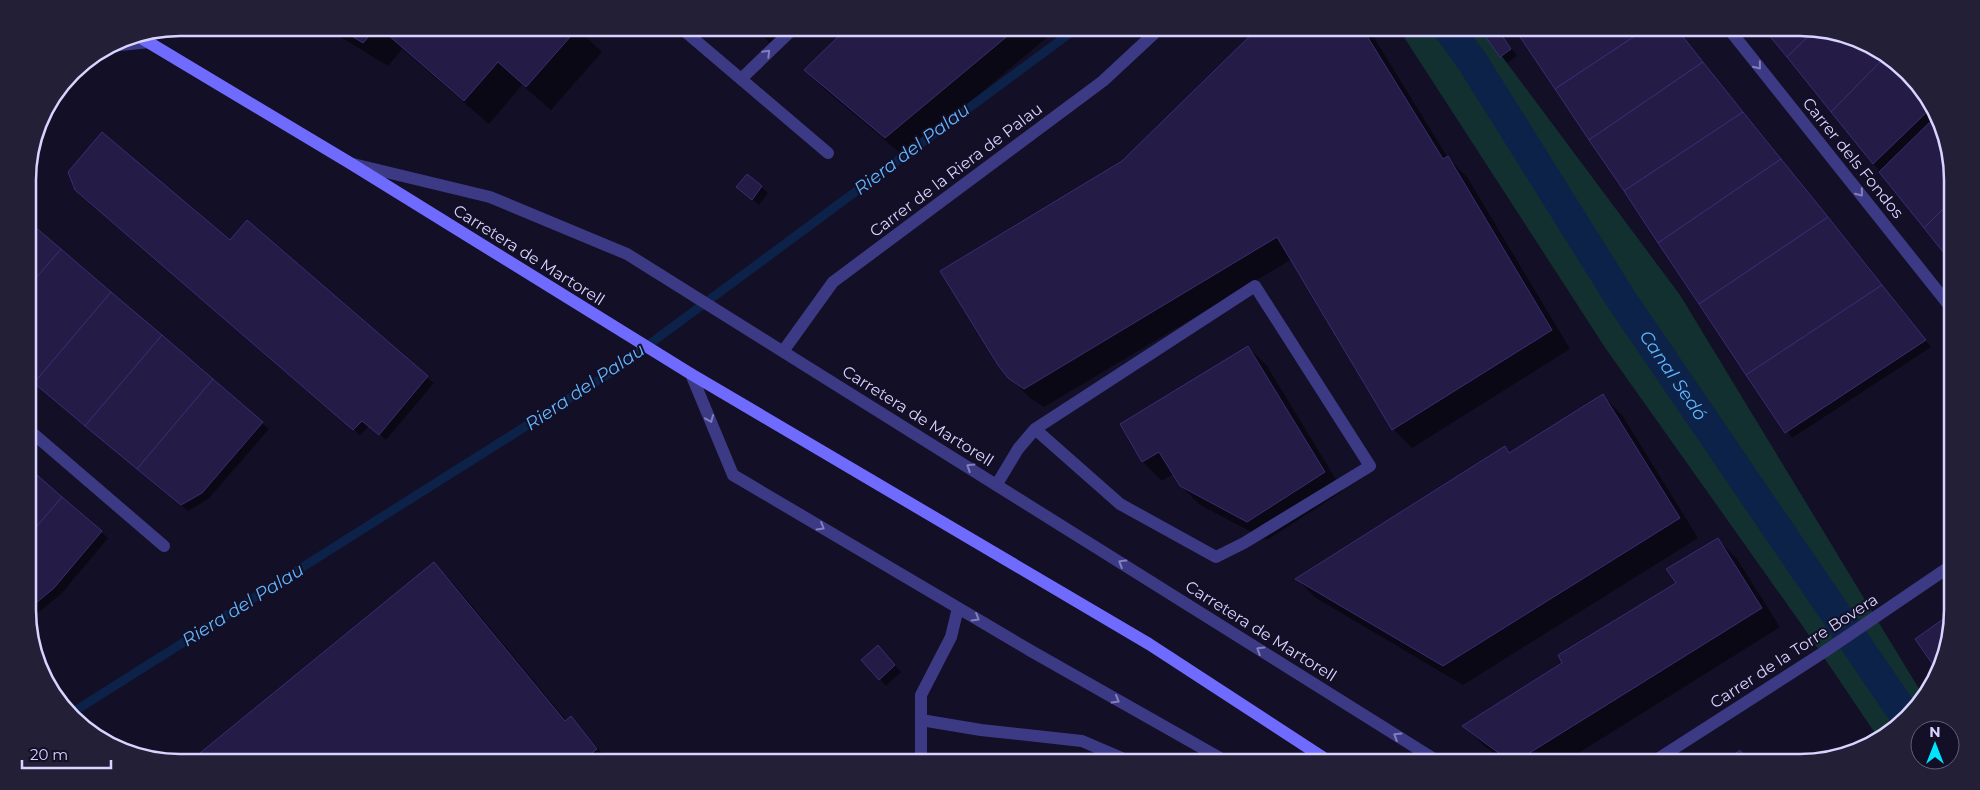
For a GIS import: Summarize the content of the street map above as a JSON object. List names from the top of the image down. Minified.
{"streets":{"main road":["Carretera de Martorell"],"street":["Carrer dels Fondos","Carrer de la Riera de Palau","Carrer de la Torre Bovera"]},"crossings":[["Carrer de la Riera de Palau","Carretera de Martorell"]],"one_way":["Carrer dels Fondos"],"water":["Riera del Palau","Canal Sedó"],"scale_bar":"20 m","north":"top"}
